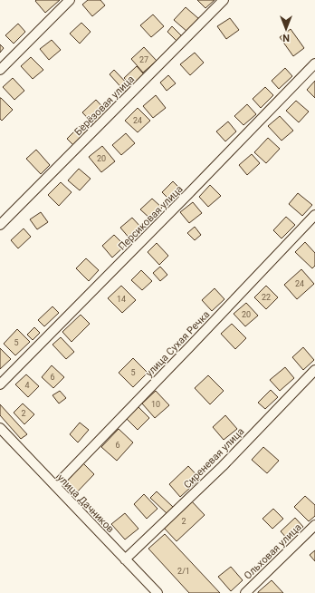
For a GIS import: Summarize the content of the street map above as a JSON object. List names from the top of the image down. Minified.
{"streets":{"street":["Берёзовая улица","Персиковая улица","улица Сухая Речка","Сиреневая улица","улица Дачников","Ольховая улица"]},"crossings":[["улица Сухая Речка","улица Дачников"],["Сиреневая улица","улица Дачников"]],"house_numbers":["27","24","20","24","22","14","20","5","5","6","4","10","2","6","2","2/1"],"north":"bottom"}
